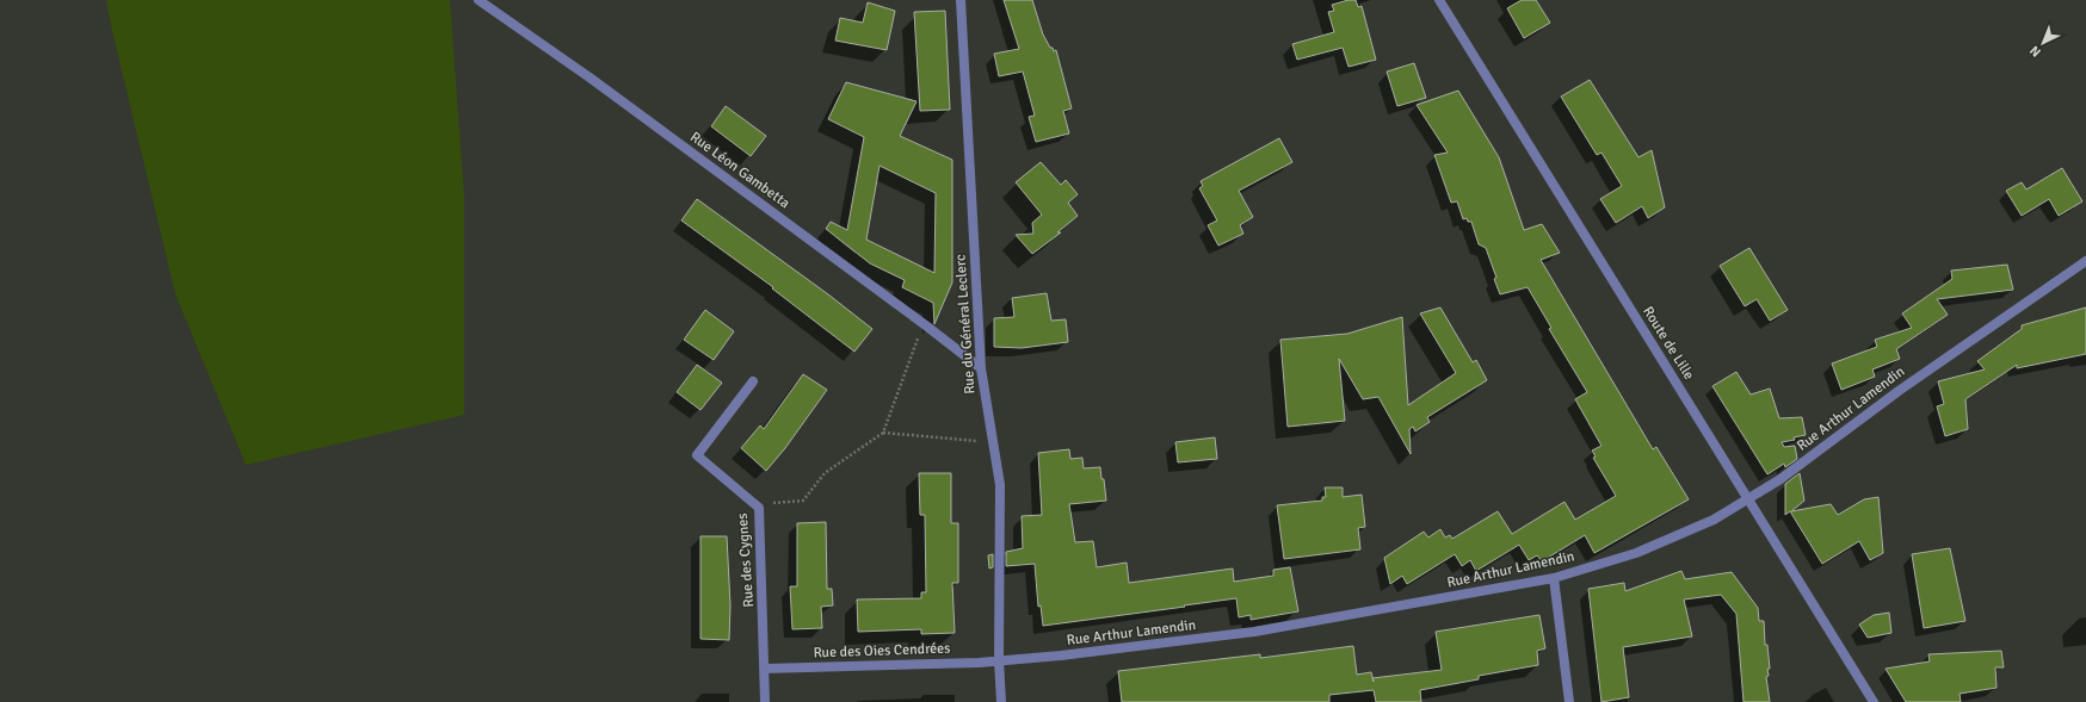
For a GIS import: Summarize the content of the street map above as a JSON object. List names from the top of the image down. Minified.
{"streets":{"street":["Rue Léon Gambetta","Rue du Général Leclerc","Route de Lille","Rue Arthur Lamendin","Rue des Cygnes","Rue des Oies Cendrées"]},"crossings":[["Rue Léon Gambetta","Rue du Général Leclerc"],["Rue du Général Leclerc","Rue Arthur Lamendin"],["Rue du Général Leclerc","Rue des Oies Cendrées"],["Route de Lille","Rue Arthur Lamendin"],["Rue Arthur Lamendin","Rue des Oies Cendrées"],["Rue des Cygnes","Rue des Oies Cendrées"]],"north":"bottom left"}
